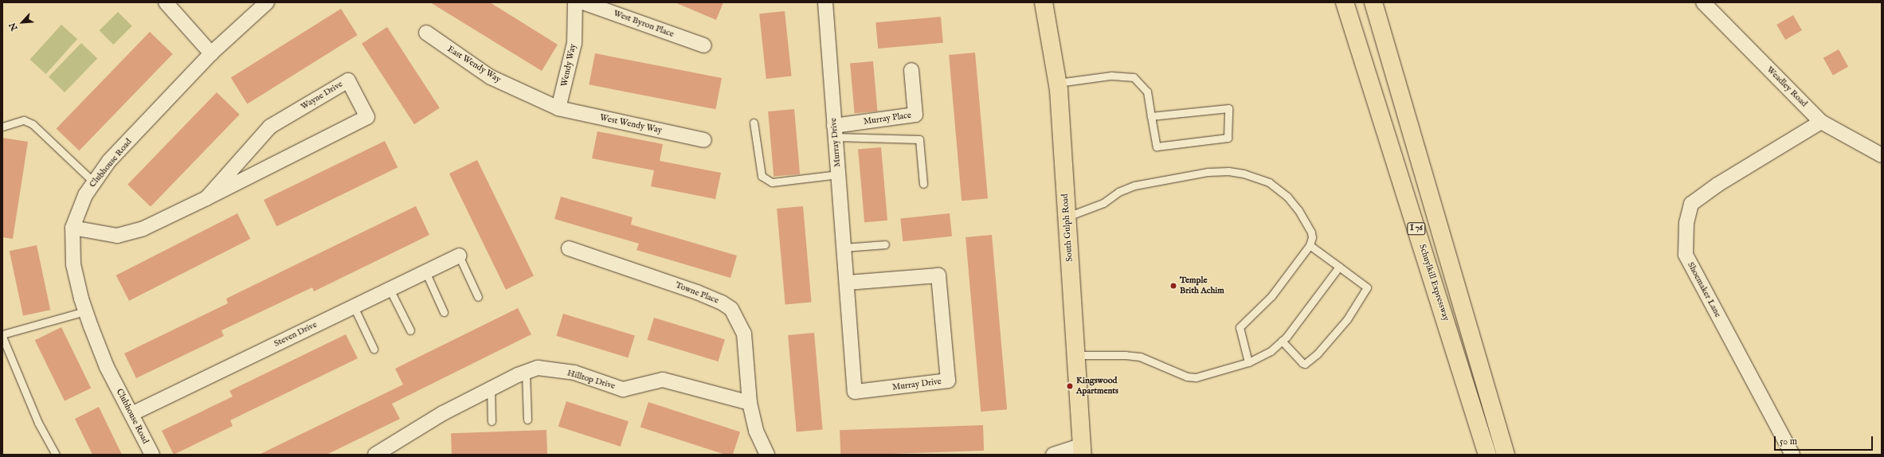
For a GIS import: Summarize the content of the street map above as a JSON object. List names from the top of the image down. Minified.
{"streets":{"main road":["South Gulph Road","I 76","Schuylkill Expressway"],"street":["West Byron Place","East Wendy Way","Wendy Way","Weadley Road","Wayne Drive","Murray Place","West Wendy Way","Murray Drive","Clubhouse Road","Shoemaker Lane","Towne Place","Steven Drive","Hilltop Drive"]},"crossings":[["East Wendy Way","Wendy Way"],["East Wendy Way","West Wendy Way"],["Wendy Way","West Wendy Way"],["Weadley Road","Shoemaker Lane"],["Wayne Drive","Clubhouse Road"],["Murray Place","Murray Drive"],["Clubhouse Road","Steven Drive"],["Towne Place","Hilltop Drive"]],"places":["Temple Brith Achim","Kingswood Apartments"],"scale_bar":"50 m","north":"bottom left"}
